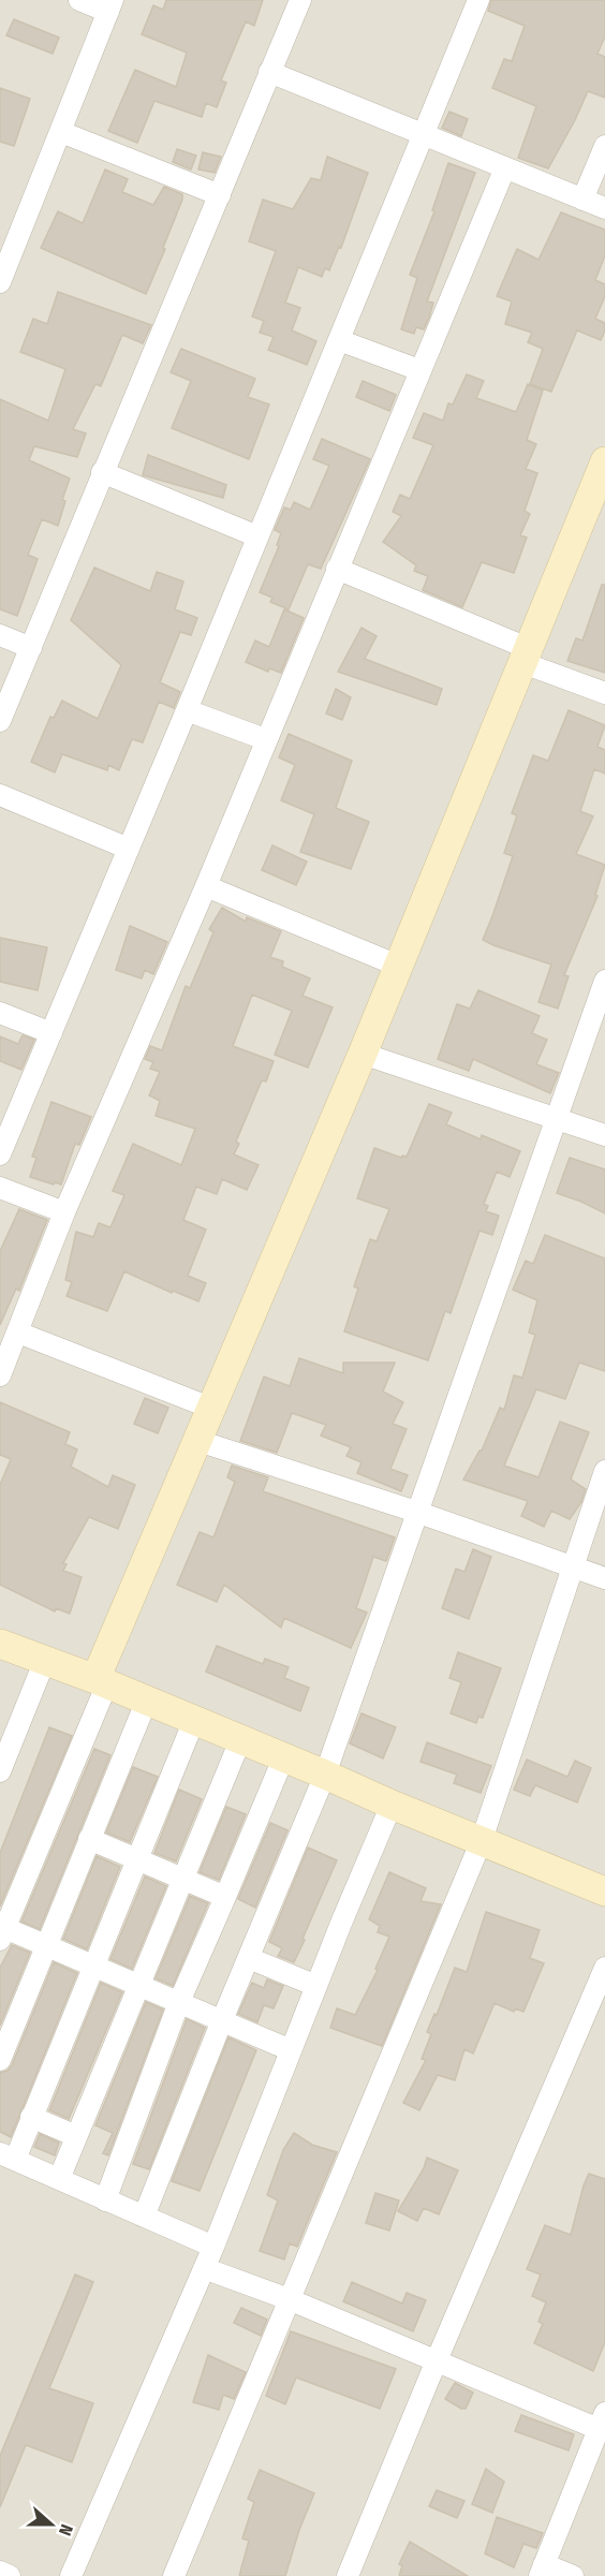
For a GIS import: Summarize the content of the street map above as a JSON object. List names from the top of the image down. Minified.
{"north":"right"}
